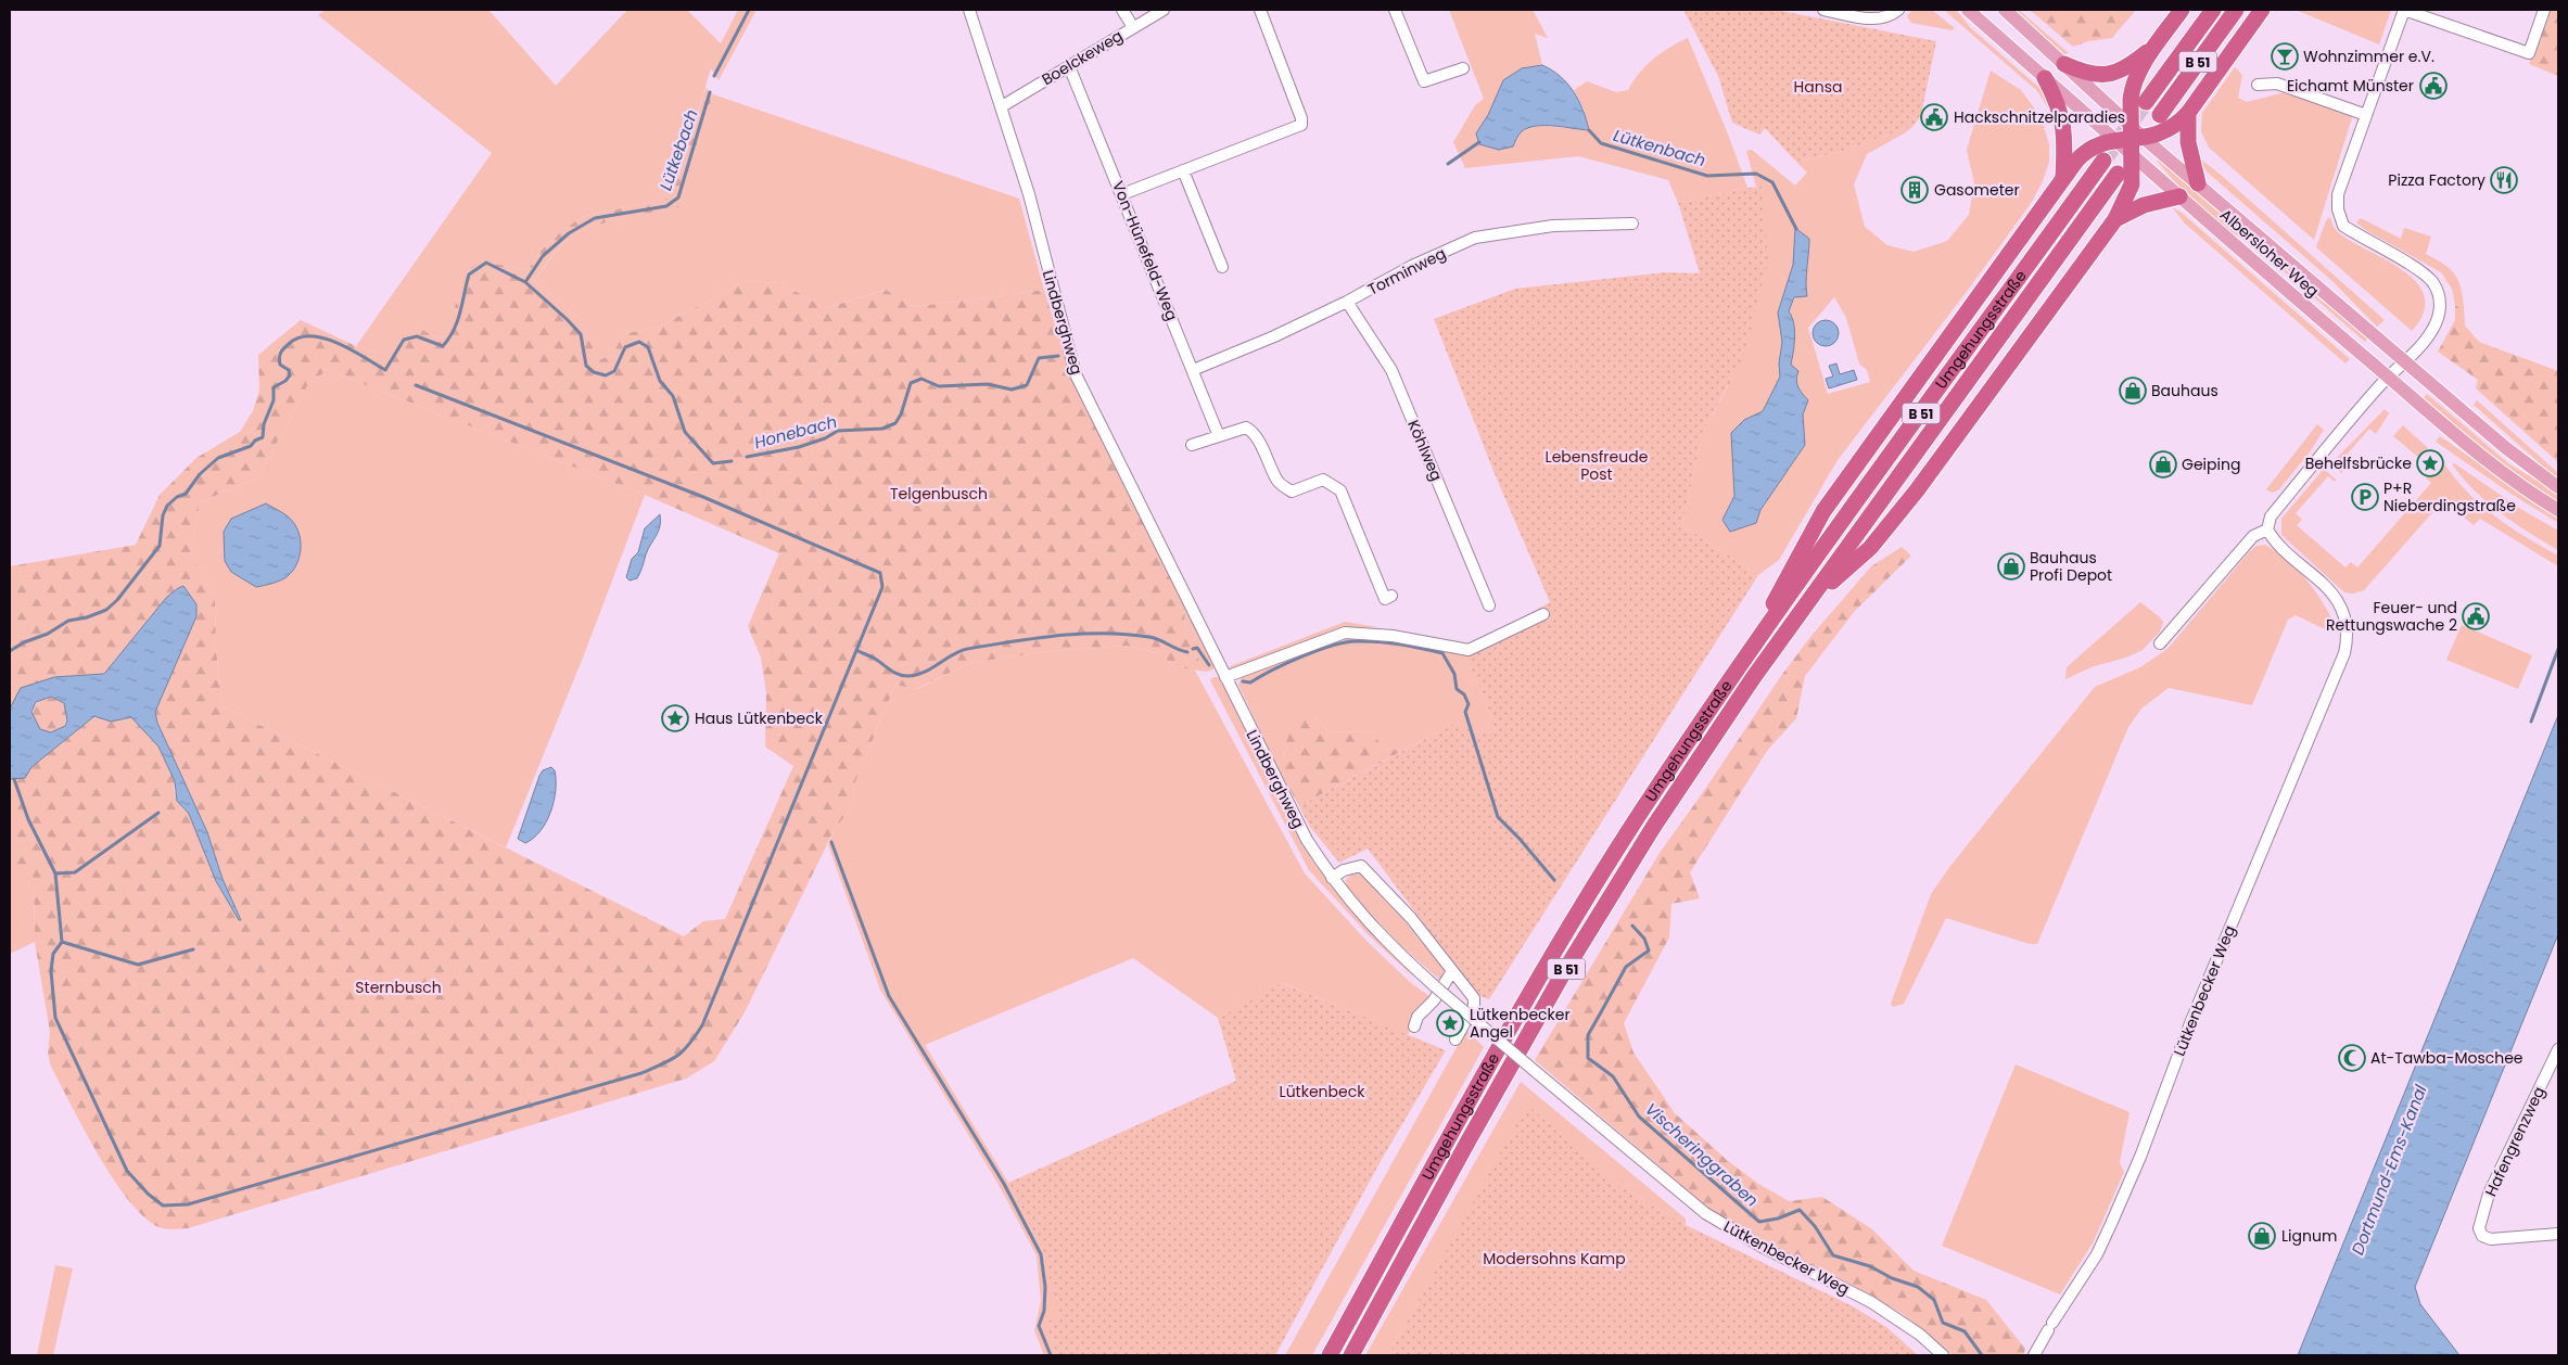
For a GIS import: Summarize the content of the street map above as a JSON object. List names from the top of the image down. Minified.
{"streets":{"highway":["B 51","Umgehungsstraße"],"main road":["Albersloher Weg"],"street":["Boelckeweg","Von-Hünefeld-Weg","Torminweg","Lindberghweg","Köhlweg","Lütkenbecker Weg","Hafengrenzweg"]},"crossings":[["Boelckeweg","Von-Hünefeld-Weg"],["Boelckeweg","Lindberghweg"],["B 51","Albersloher Weg"],["B 51","Umgehungsstraße"],["Von-Hünefeld-Weg","Torminweg"],["Torminweg","Köhlweg"],["Lindberghweg","Lütkenbecker Weg"]],"water":["Lütkenbach","Lütkebach","Honebach","Vischeringgraben","Dortmund-Ems-Kanal"],"parks":["Hansa","Lebensfreude Post","Telgenbusch","Sternbusch","Lütkenbeck","Modersohns Kamp"],"places":{"bar":["Wohnzimmer e.V."],"public building":["Eichamt Münster","Hackschnitzelparadies","Feuer- und Rettungswache 2"],"restaurant":["Pizza Factory"],"building":["Gasometer"],"shop":["Bauhaus","Geiping","Bauhaus Profi Depot","Lignum"],"place":["Behelfsbrücke","Haus Lütkenbeck","Lütkenbecker Angel"],"parking":["P+R Nieberdingstraße"],"mosque":["At-Tawba-Moschee"]}}
